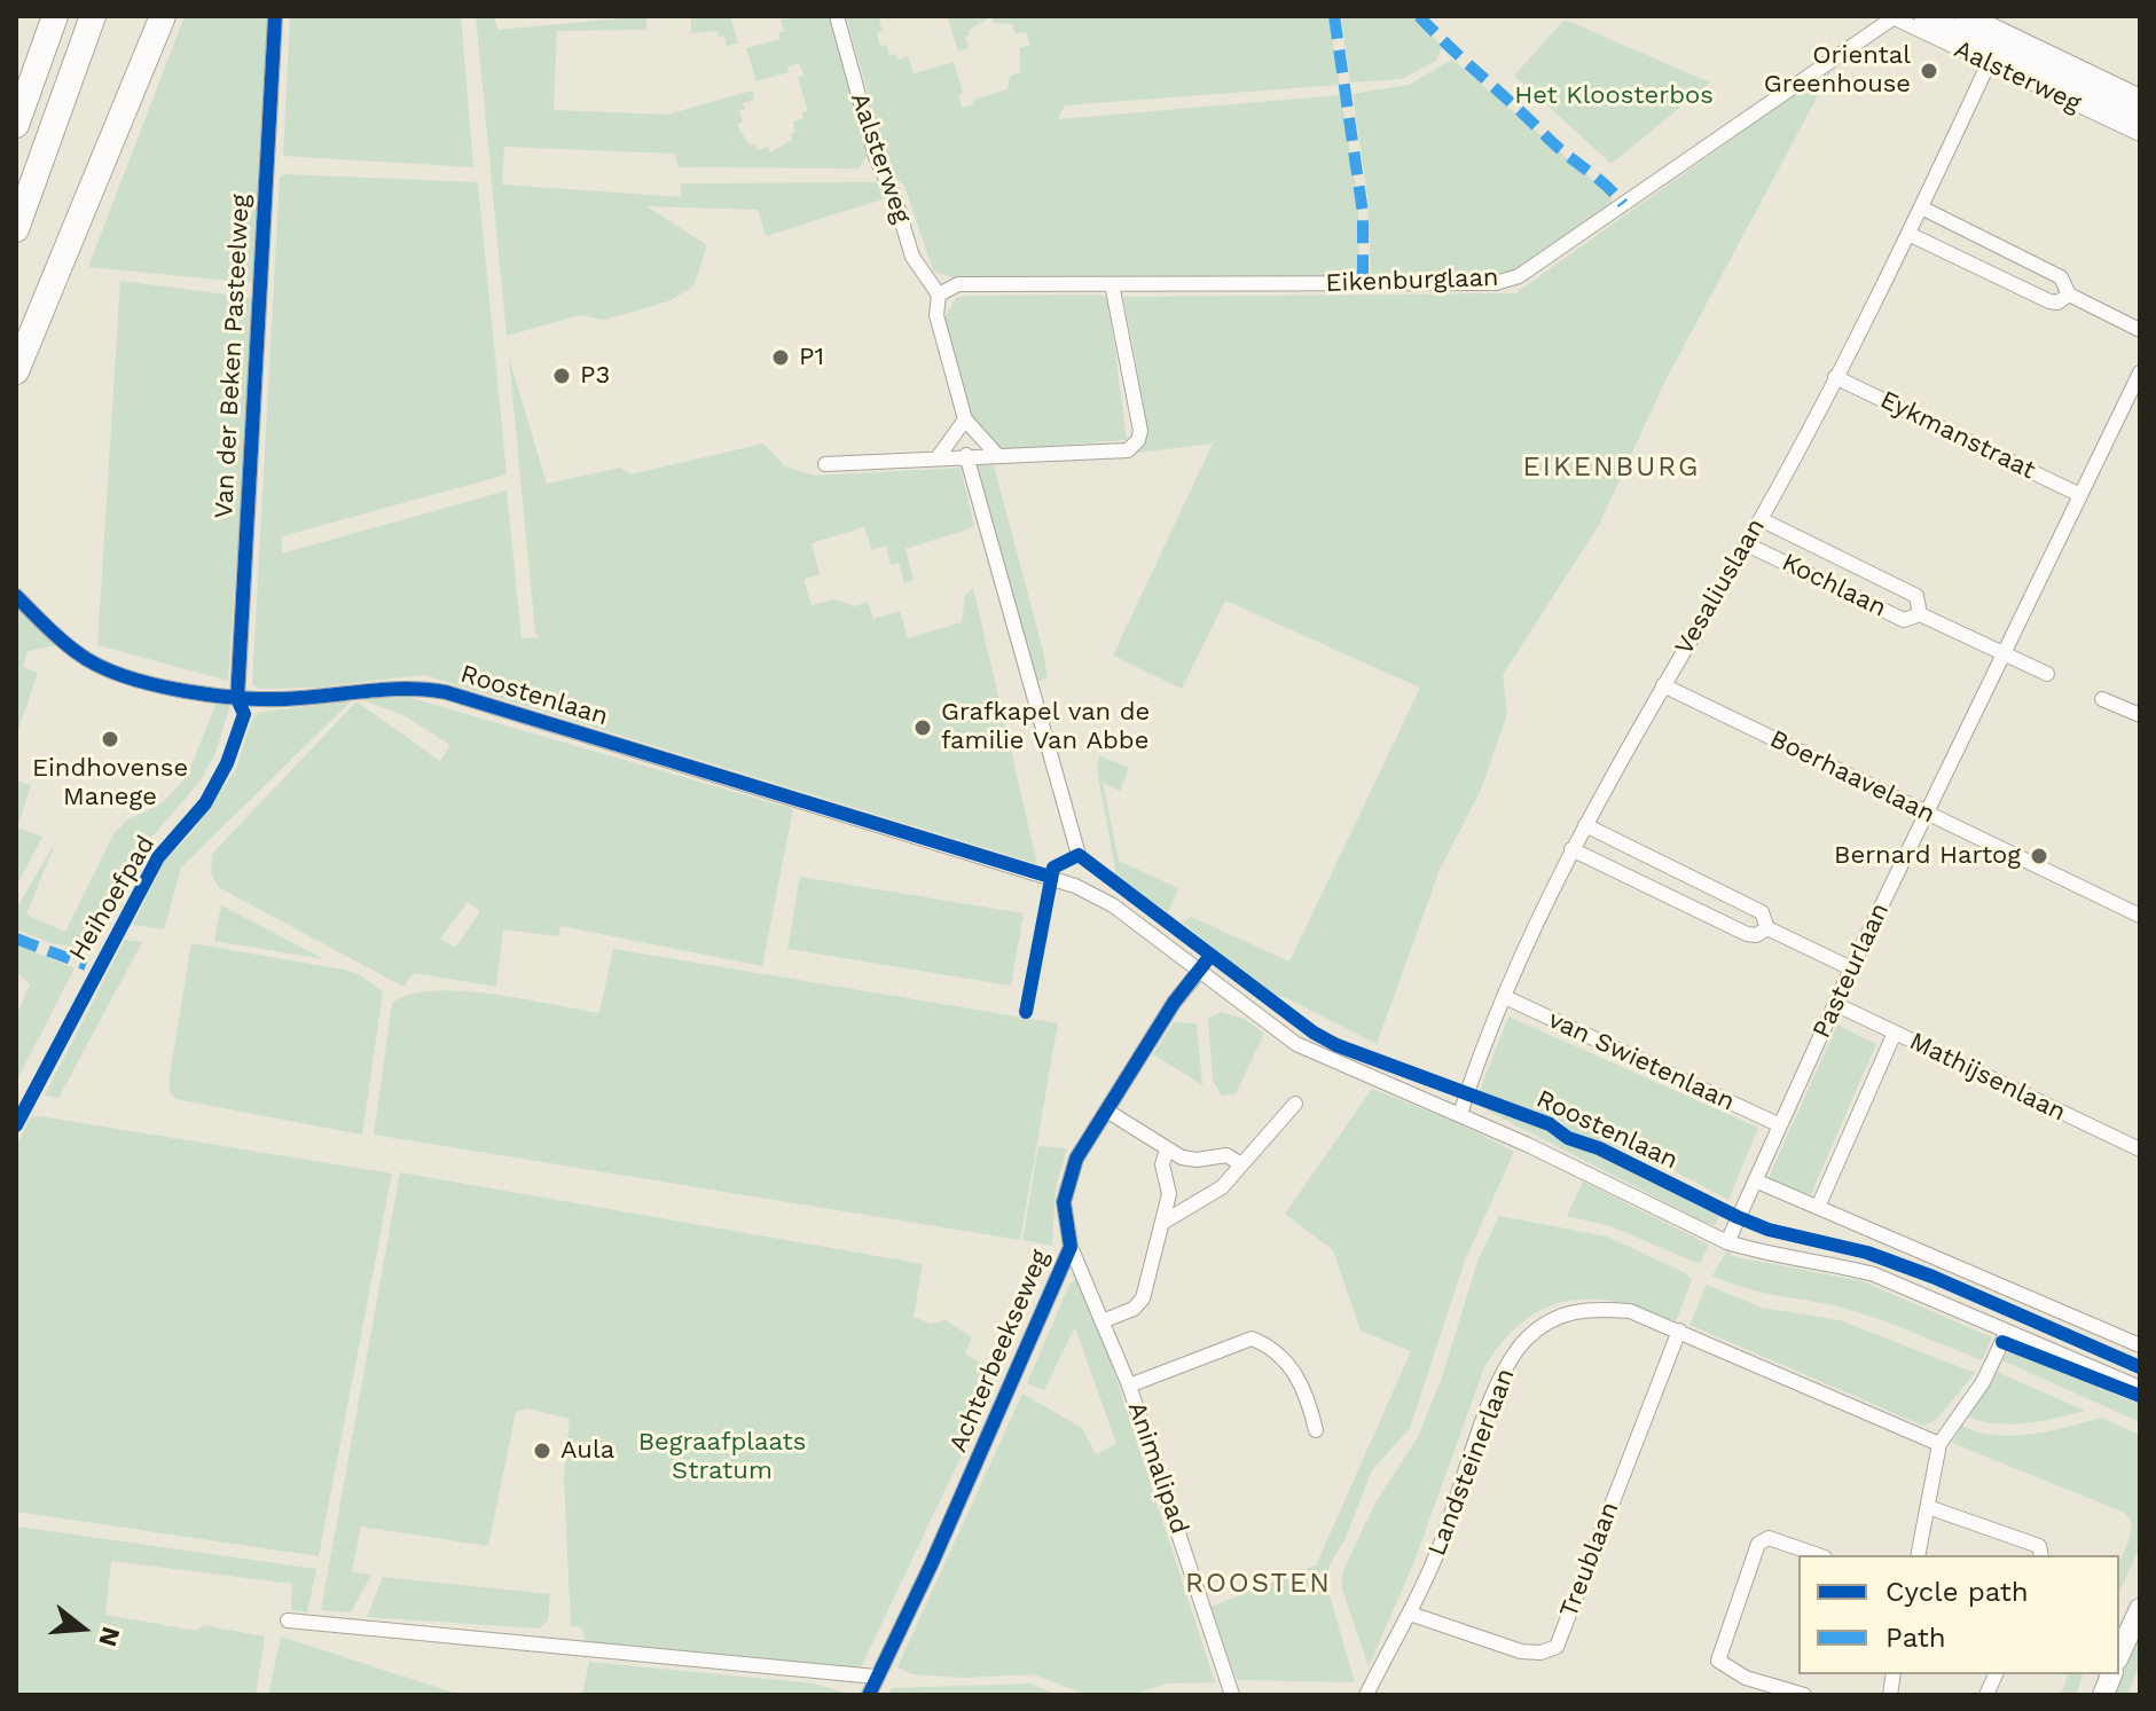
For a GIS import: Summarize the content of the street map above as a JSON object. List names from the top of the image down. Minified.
{"streets":{"main road":["Aalsterweg"],"street":["Eikenburglaan","Van der Beken Pasteelweg","Eykmanstraat","Kochlaan","Vesaliuslaan","Roostenlaan","Boerhaavelaan","Pasteurlaan","van Swietenlaan","Mathijsenlaan","Achterbeekseweg","Landsteinerlaan","Animalipad","Treublaan"],"cycle path":["Heihoefpad"]},"crossings":[["Aalsterweg","Eikenburglaan"],["Aalsterweg","Vesaliuslaan"],["Van der Beken Pasteelweg","Roostenlaan"],["Eykmanstraat","Vesaliuslaan"],["Eykmanstraat","Pasteurlaan"],["Kochlaan","Vesaliuslaan"],["Kochlaan","Pasteurlaan"],["Vesaliuslaan","Roostenlaan"],["Vesaliuslaan","Boerhaavelaan"],["Vesaliuslaan","van Swietenlaan"],["Roostenlaan","Pasteurlaan"],["Roostenlaan","Achterbeekseweg"],["Boerhaavelaan","Pasteurlaan"],["Pasteurlaan","van Swietenlaan"],["Pasteurlaan","Mathijsenlaan"],["Achterbeekseweg","Animalipad"],["Landsteinerlaan","Treublaan"]],"districts":["EIKENBURG","ROOSTEN"],"parks":["Het Kloosterbos","Begraafplaats Stratum"],"places":["Oriental Greenhouse","P1","P3","Grafkapel van de familie Van Abbe","Eindhovense Manege","Bernard Hartog","Aula"],"legend":["Cycle path","Path"],"north":"right"}
